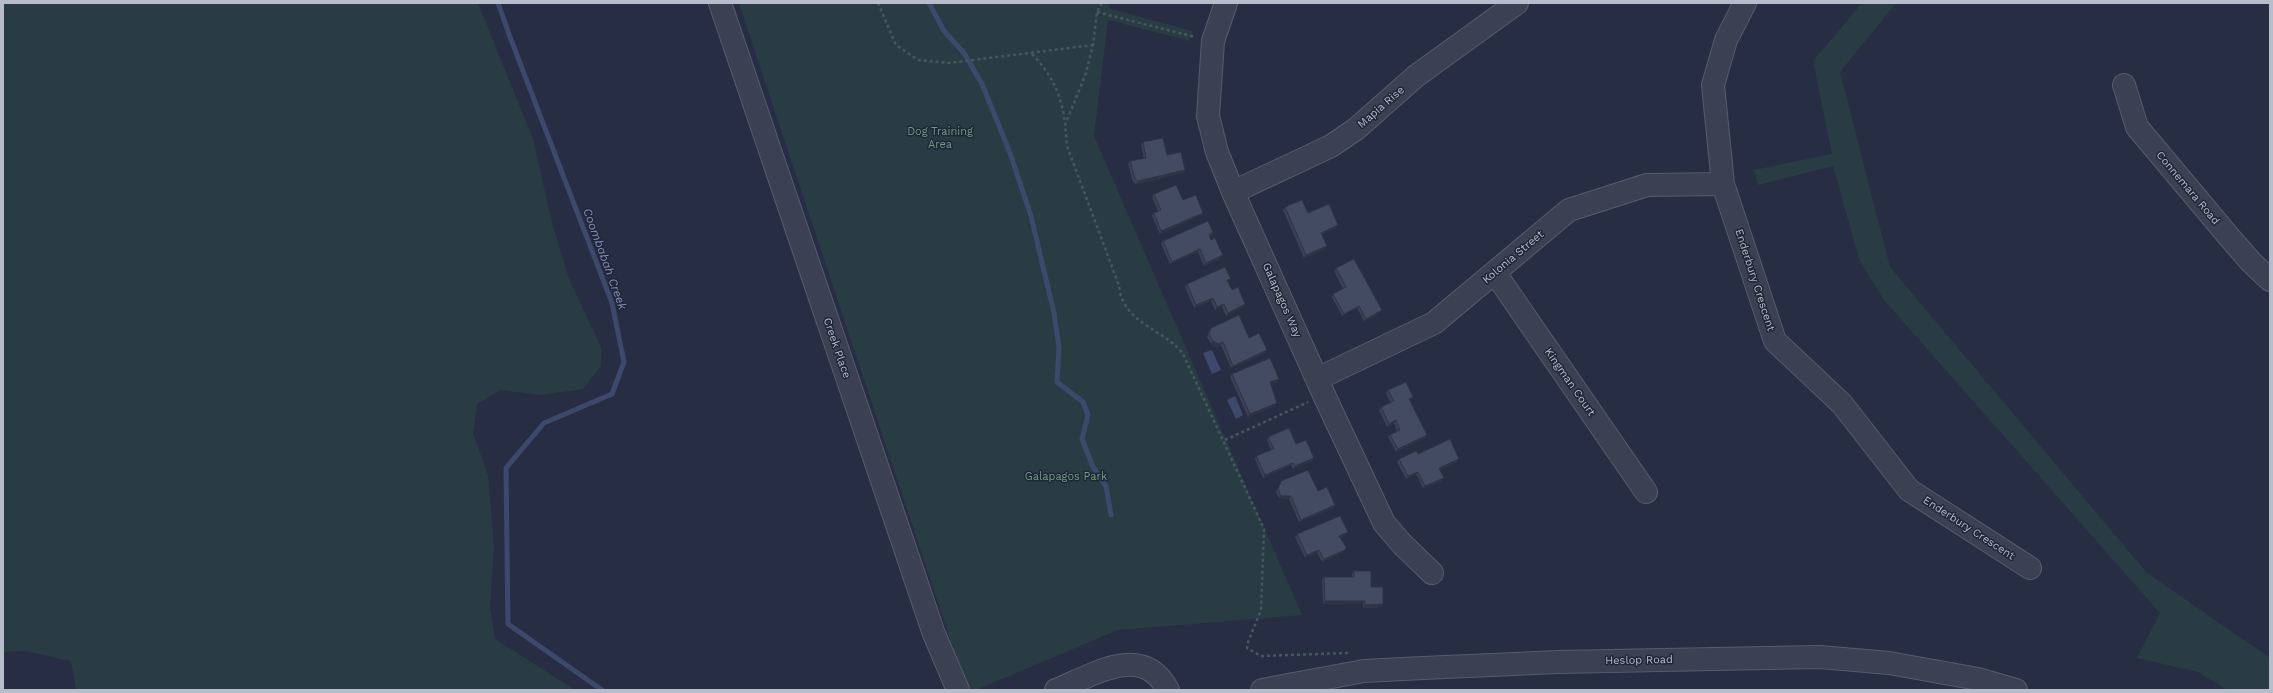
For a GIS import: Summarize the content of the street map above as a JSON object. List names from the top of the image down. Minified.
{"streets":{"street":["Mapia Rise","Connemara Road","Kolonia Street","Enderbury Crescent","Galapagos Way","Creek Place","Kingman Court","Heslop Road"]},"crossings":[["Mapia Rise","Galapagos Way"],["Kolonia Street","Enderbury Crescent"],["Kolonia Street","Galapagos Way"],["Kolonia Street","Kingman Court"]],"water":["Coombabah Creek"],"parks":["Dog Training Area","Galapagos Park"]}
